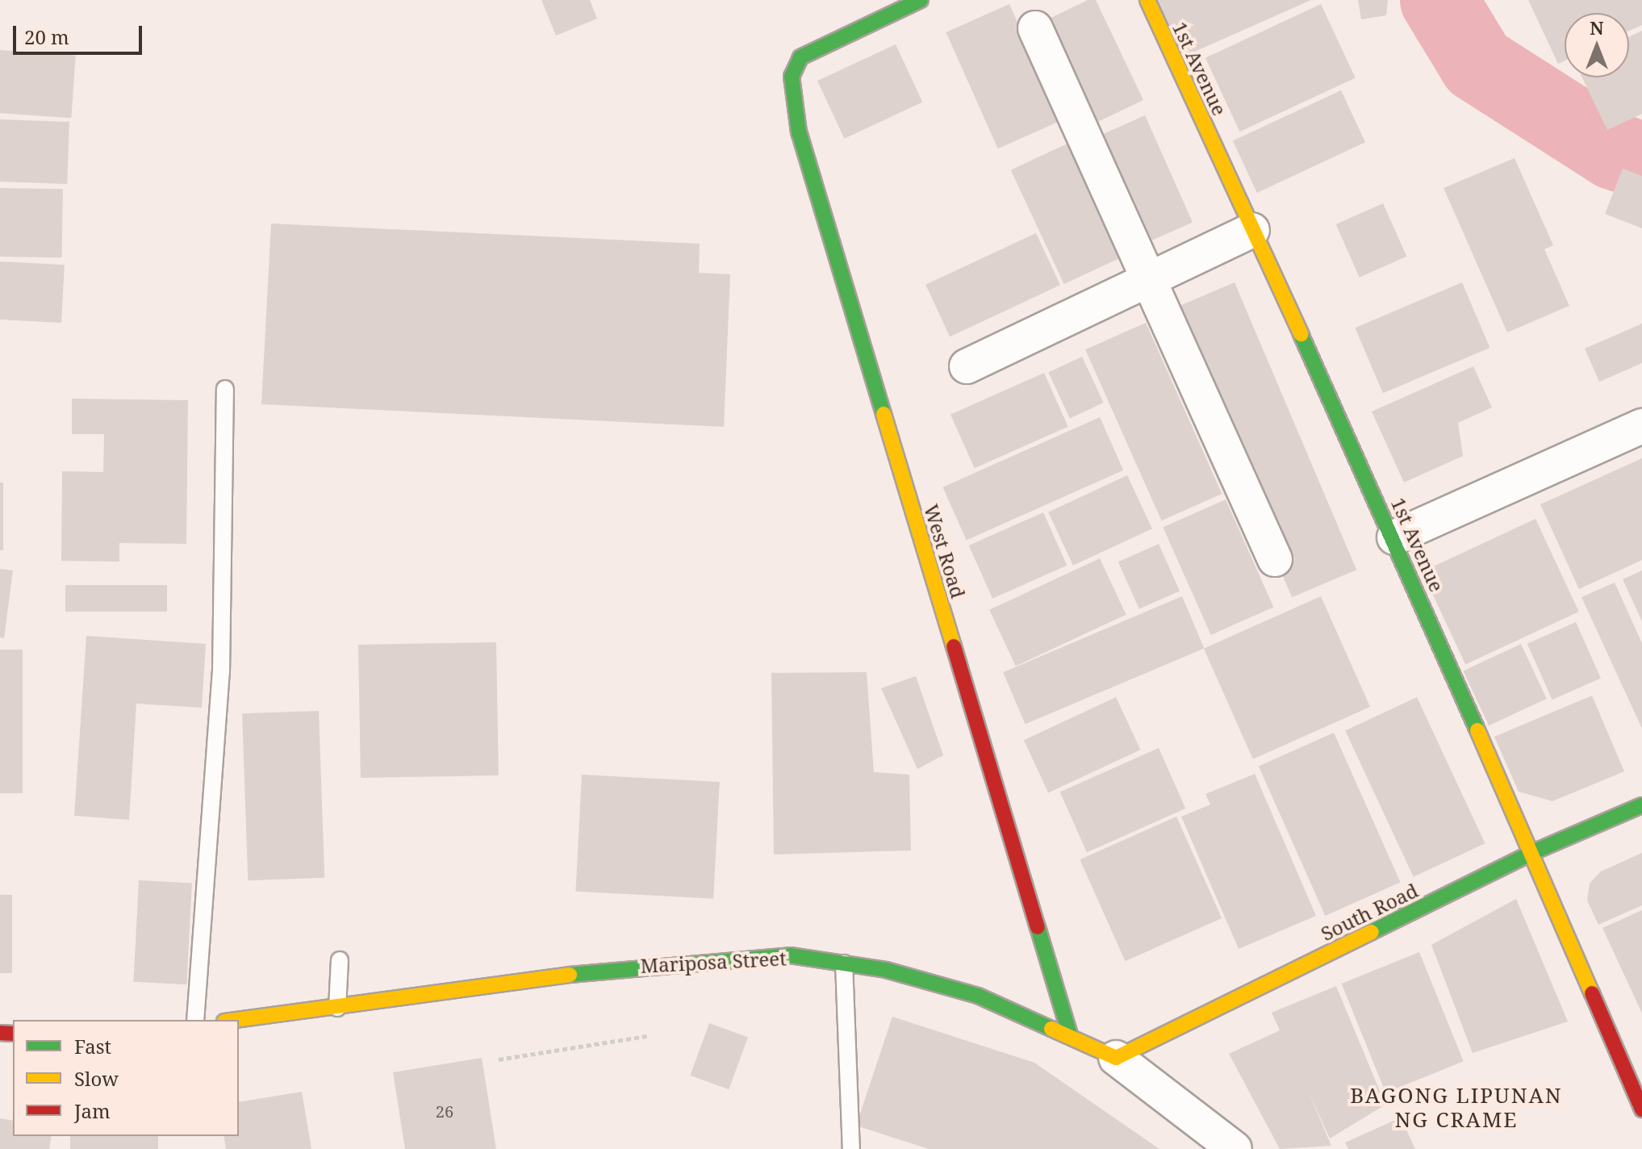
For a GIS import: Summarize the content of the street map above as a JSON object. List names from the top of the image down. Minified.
{"streets":{"street":["1st Avenue","West Road","South Road","Mariposa Street"]},"crossings":[["1st Avenue","South Road"],["West Road","Mariposa Street"],["South Road","Mariposa Street"]],"districts":["BAGONG LIPUNAN NG CRAME"],"house_numbers":["26"],"legend":["Fast","Slow","Jam"],"scale_bar":"20 m","north":"top"}
